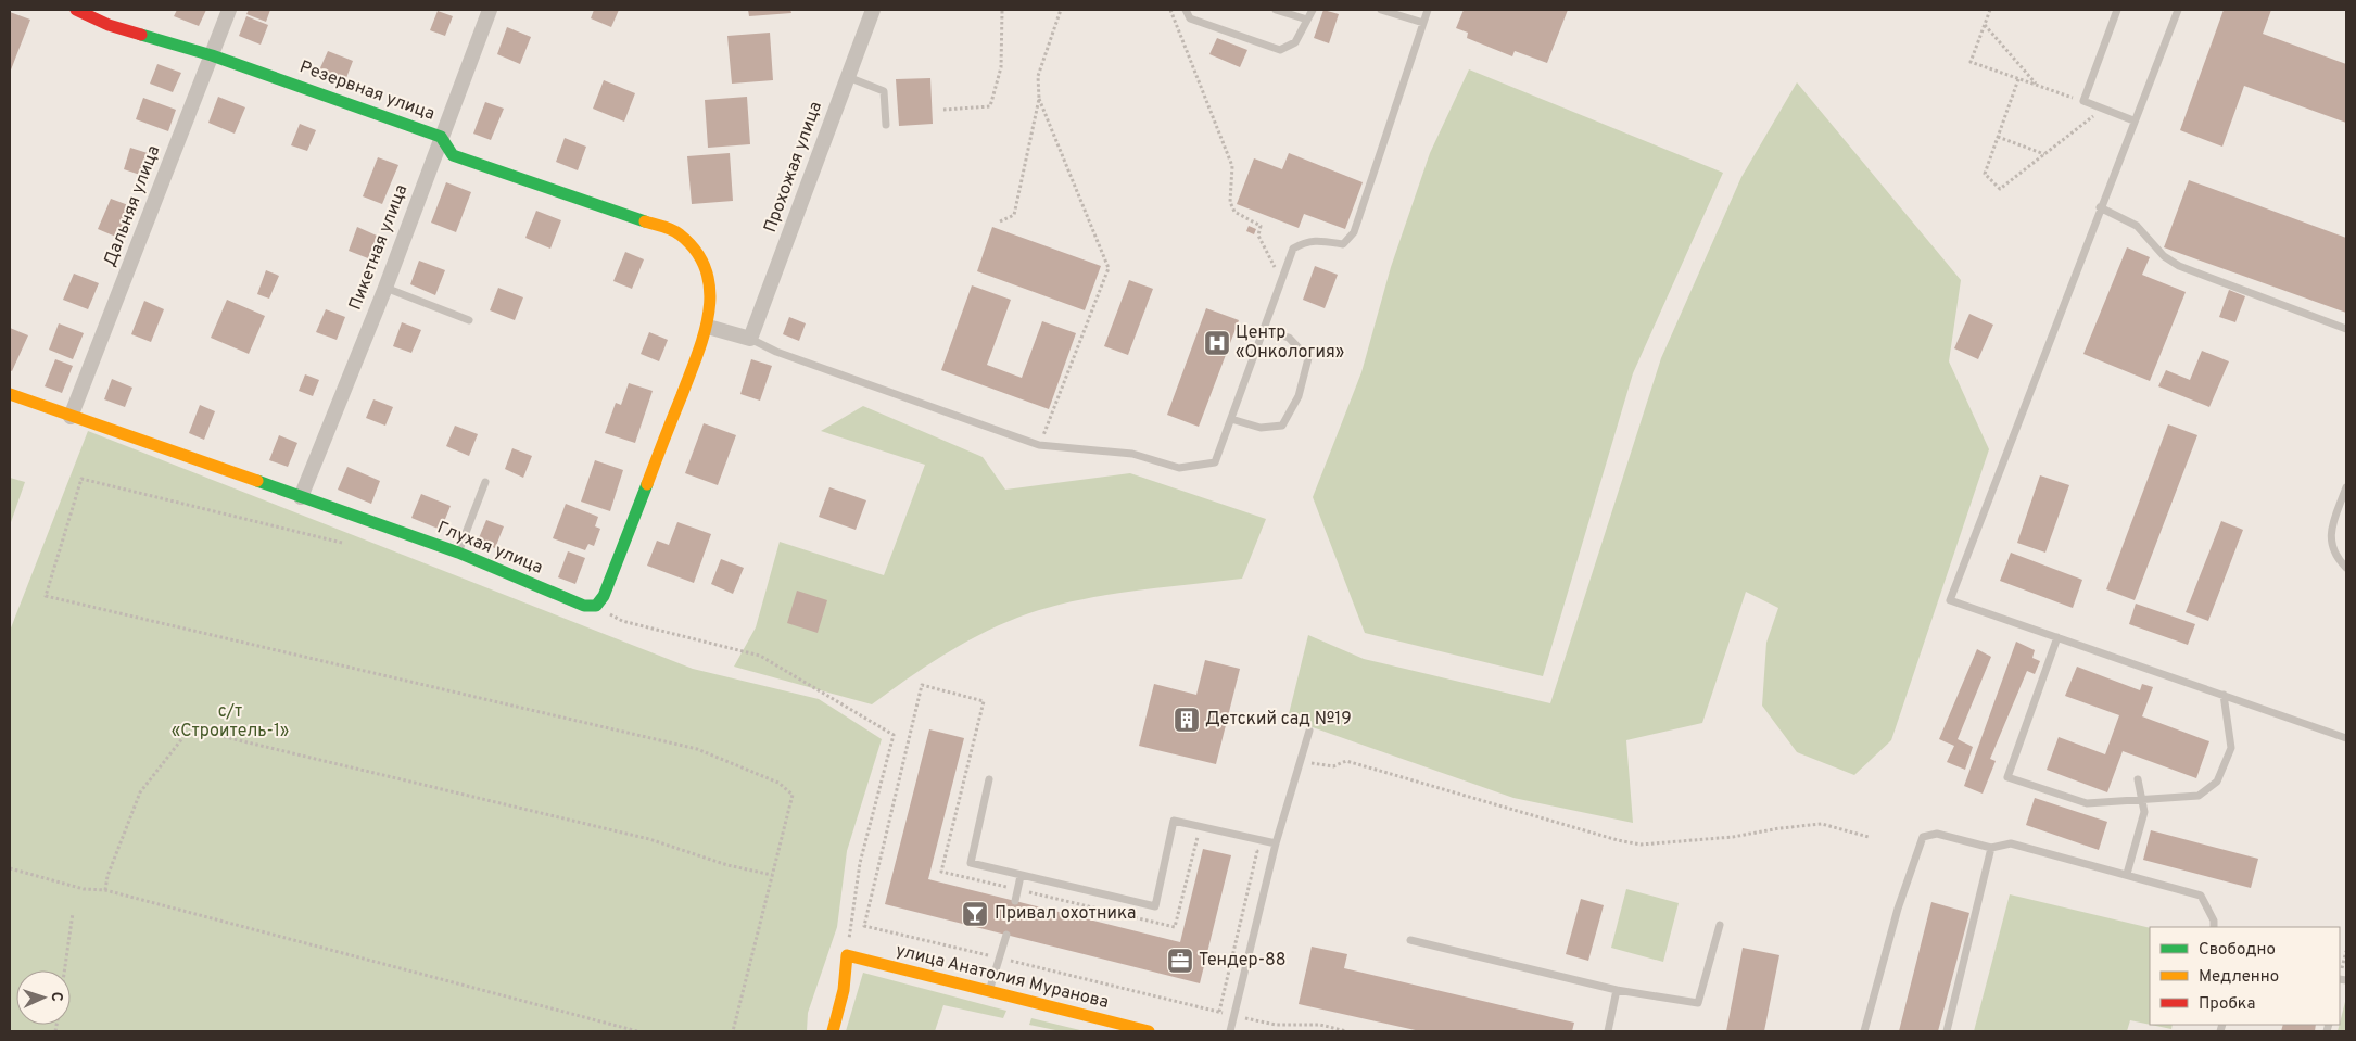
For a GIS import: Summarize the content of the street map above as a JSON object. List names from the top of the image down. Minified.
{"streets":{"street":["Резервная улица","Прохожая улица","Дальняя улица","Пикетная улица","Глухая улица","улица Анатолия Муранова"]},"crossings":[["Резервная улица","Дальняя улица"],["Резервная улица","Пикетная улица"],["Дальняя улица","Глухая улица"],["Пикетная улица","Глухая улица"]],"parks":["с/т «Строитель-1»"],"places":{"hospital":["Центр «Онкология»"],"building":["Детский сад №19"],"bar":["Привал охотника"],"office":["Тендер-88"]},"legend":["Свободно","Медленно","Пробка"],"north":"right"}
